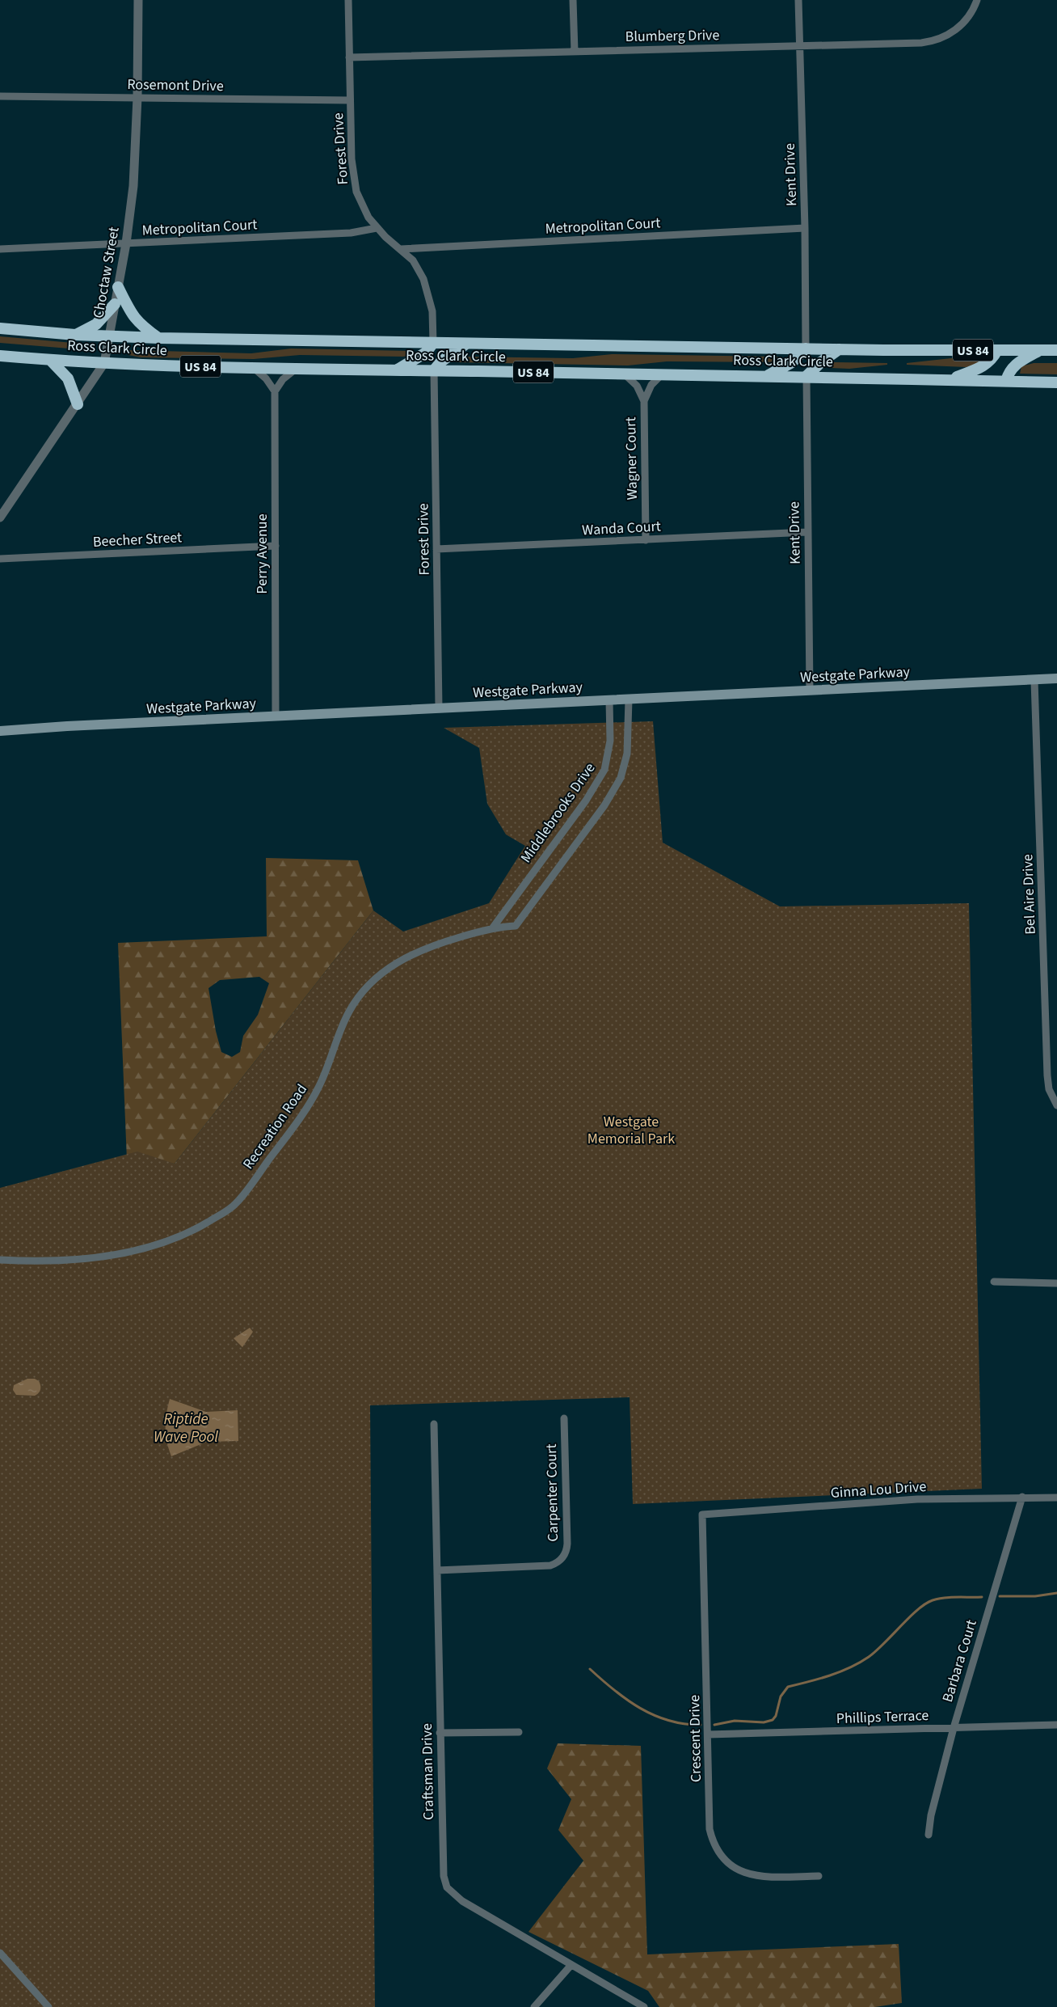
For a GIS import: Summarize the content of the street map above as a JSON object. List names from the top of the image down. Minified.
{"streets":{"highway":["Ross Clark Circle","US 84"],"main road":["Westgate Parkway"],"street":["Blumberg Drive","Rosemont Drive","Forest Drive","Kent Drive","Metropolitan Court","Choctaw Street","Wagner Court","Wanda Court","Beecher Street","Perry Avenue","Middlebrooks Drive","Bel Aire Drive","Recreation Road","Ginna Lou Drive","Carpenter Court","Barbara Court","Phillips Terrace","Crescent Drive","Craftsman Drive"]},"crossings":[["Blumberg Drive","Forest Drive"],["Blumberg Drive","Kent Drive"],["Rosemont Drive","Forest Drive"],["Rosemont Drive","Choctaw Street"],["Forest Drive","Metropolitan Court"],["Forest Drive","Ross Clark Circle"],["Forest Drive","Wanda Court"],["Forest Drive","Westgate Parkway"],["Kent Drive","Metropolitan Court"],["Kent Drive","Ross Clark Circle"],["Kent Drive","Wanda Court"],["Kent Drive","Westgate Parkway"],["Metropolitan Court","Choctaw Street"],["Choctaw Street","Ross Clark Circle"],["Ross Clark Circle","Wagner Court"],["Wagner Court","Wanda Court"],["Beecher Street","Perry Avenue"],["Perry Avenue","Westgate Parkway"],["Westgate Parkway","Middlebrooks Drive"],["Westgate Parkway","Bel Aire Drive"],["Westgate Parkway","Recreation Road"],["Middlebrooks Drive","Recreation Road"],["Ginna Lou Drive","Barbara Court"],["Ginna Lou Drive","Crescent Drive"],["Carpenter Court","Craftsman Drive"],["Barbara Court","Phillips Terrace"],["Phillips Terrace","Crescent Drive"]],"water":["Riptide Wave Pool"],"parks":["Westgate Memorial Park"]}
